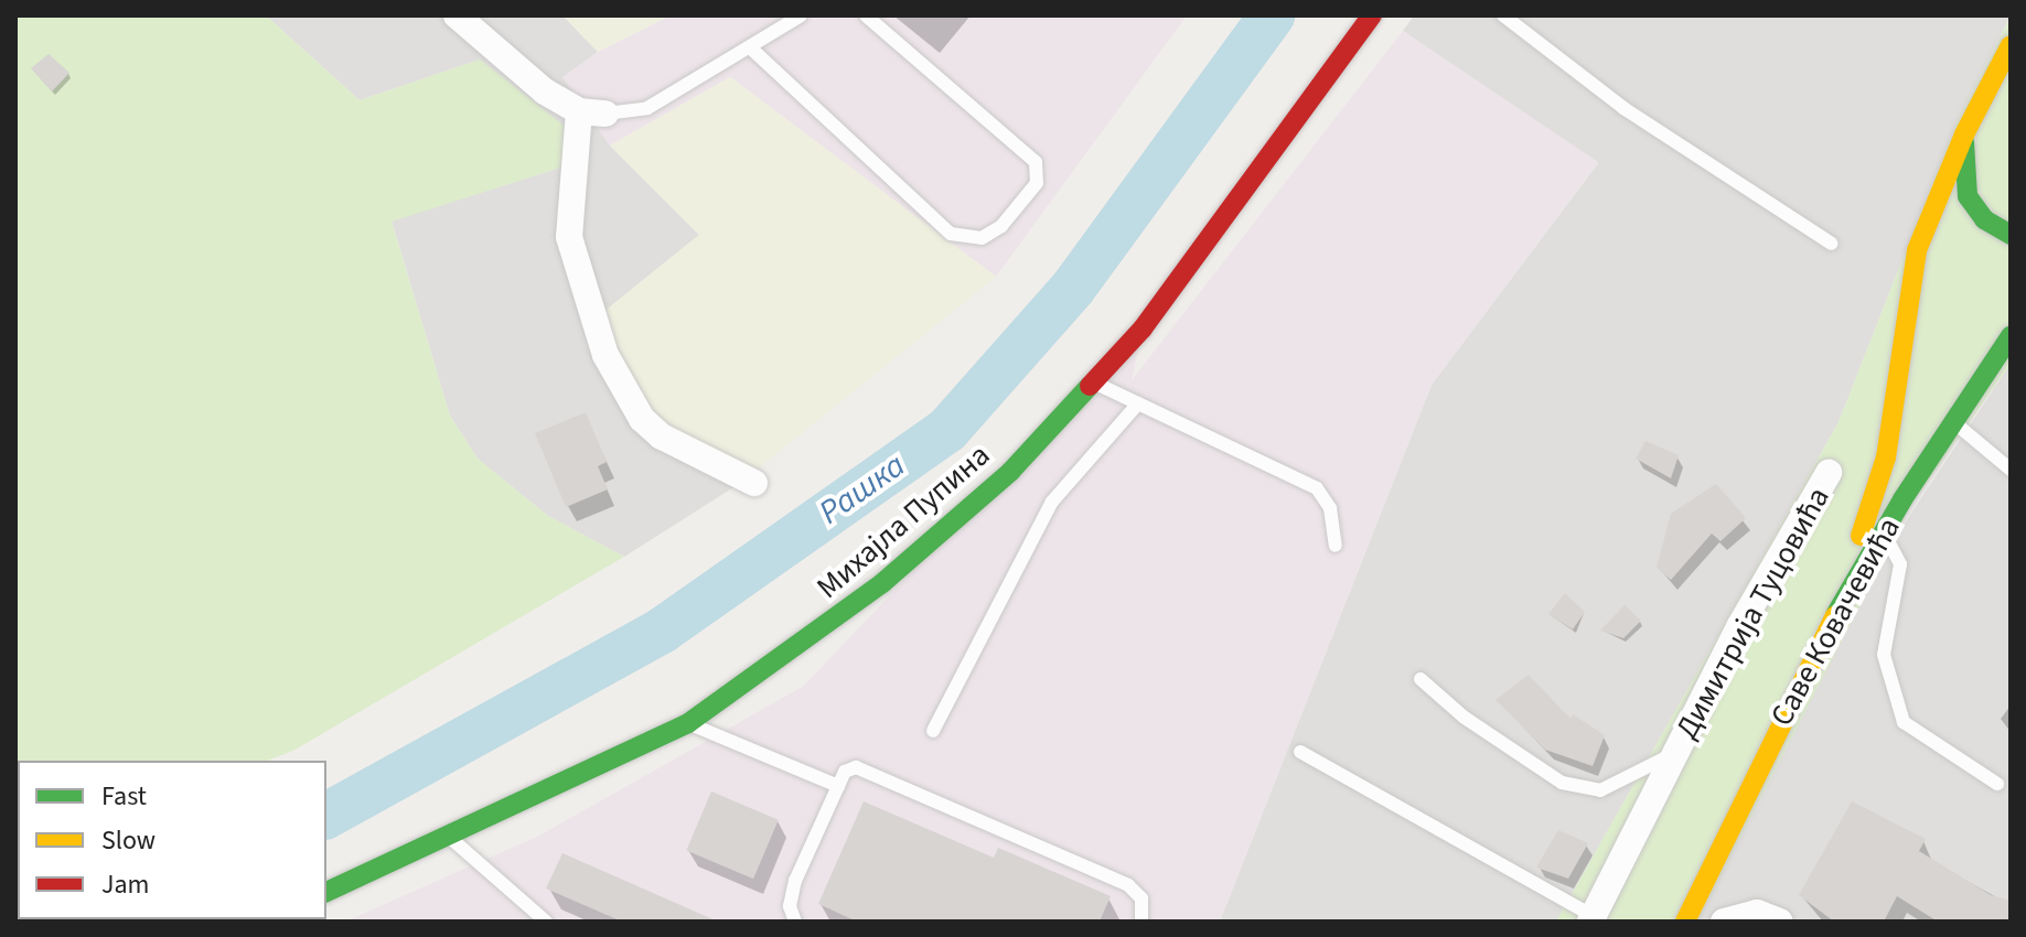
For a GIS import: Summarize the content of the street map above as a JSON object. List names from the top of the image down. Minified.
{"streets":{"main road":["Михајла Пупина","Саве Ковачевића"],"street":["Димитрија Туцовића"]},"water":["Рашка"],"legend":["Fast","Slow","Jam"]}
